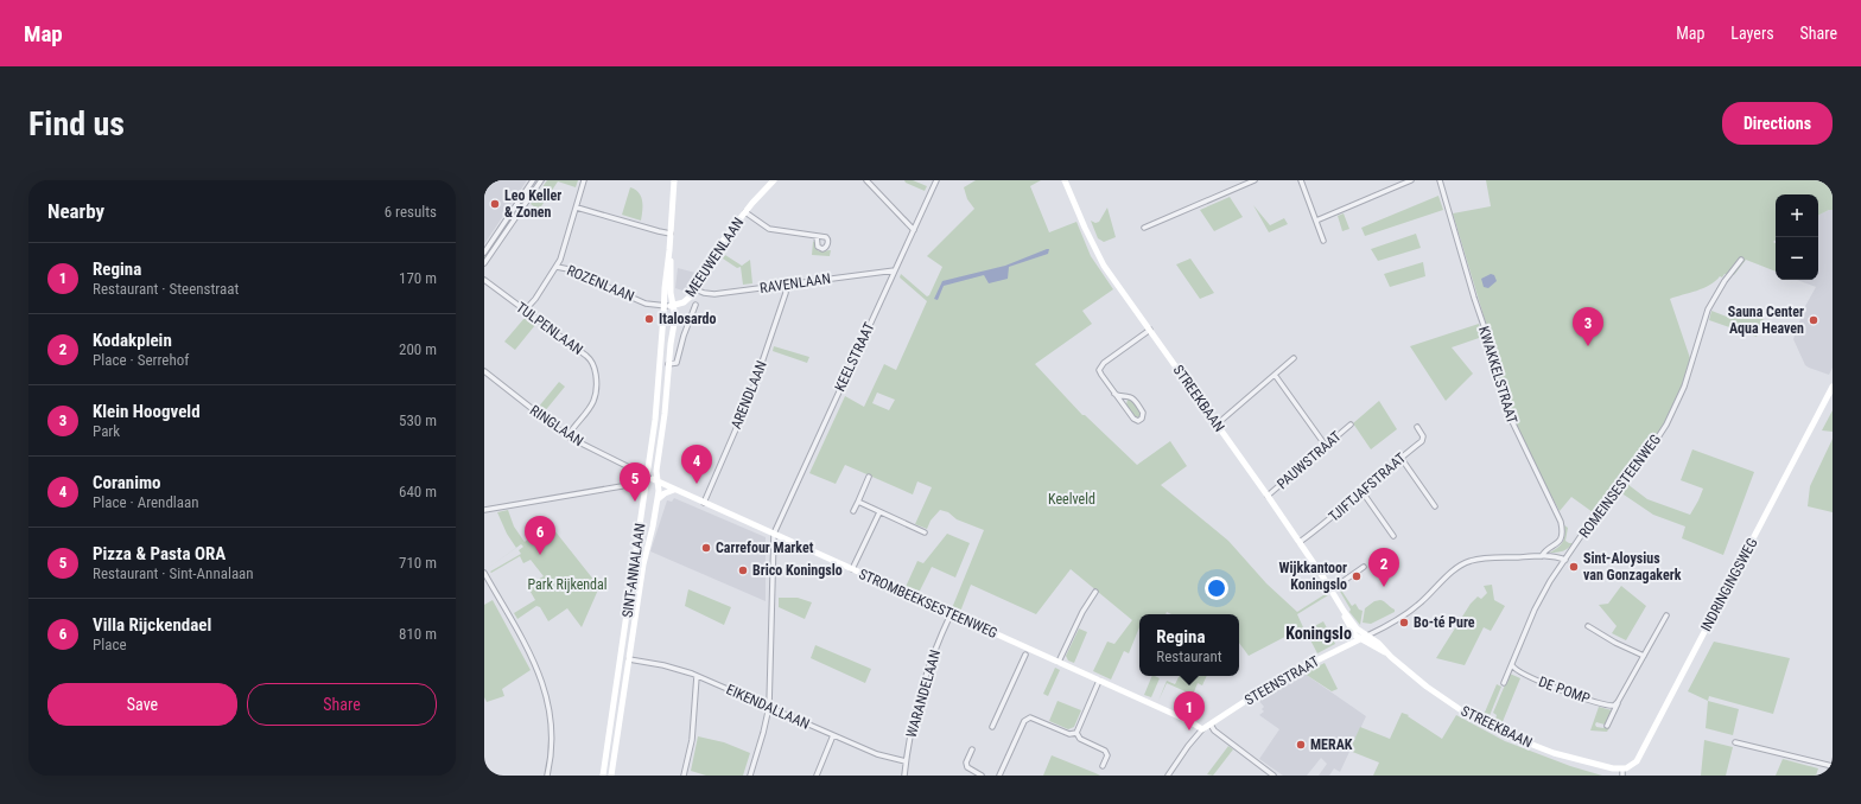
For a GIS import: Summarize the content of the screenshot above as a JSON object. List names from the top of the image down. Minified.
{"streets":{"street":["MEEUWENLAAN","ROZENLAAN","RAVENLAAN","TULPENLAAN","KEELSTRAAT","KWAKKELSTRAAT","ARENDLAAN","STREEKBAAN","RINGLAAN","PAUWSTRAAT","ROMEINSESTEENWEG","TJIFTJAFSTRAAT","SINT-ANNALAAN","INDRINGINGSWEG","STROMBEEKSESTEENWEG","STEENSTRAAT","DE POMP","WARANDELAAN","EIKENDALLAAN"]},"crossings":[["MEEUWENLAAN","ROZENLAAN"],["MEEUWENLAAN","RAVENLAAN"],["MEEUWENLAAN","SINT-ANNALAAN"],["ROZENLAAN","SINT-ANNALAAN"],["RAVENLAAN","KEELSTRAAT"],["RAVENLAAN","ARENDLAAN"],["TULPENLAAN","RINGLAAN"],["KEELSTRAAT","STROMBEEKSESTEENWEG"],["KWAKKELSTRAAT","STEENSTRAAT"],["ARENDLAAN","STROMBEEKSESTEENWEG"],["STREEKBAAN","PAUWSTRAAT"],["STREEKBAAN","TJIFTJAFSTRAAT"],["STREEKBAAN","INDRINGINGSWEG"],["STREEKBAAN","STEENSTRAAT"],["RINGLAAN","SINT-ANNALAAN"],["RINGLAAN","STROMBEEKSESTEENWEG"],["ROMEINSESTEENWEG","STEENSTRAAT"],["ROMEINSESTEENWEG","DE POMP"],["SINT-ANNALAAN","STROMBEEKSESTEENWEG"],["SINT-ANNALAAN","EIKENDALLAAN"],["STROMBEEKSESTEENWEG","STEENSTRAAT"],["STROMBEEKSESTEENWEG","WARANDELAAN"],["WARANDELAAN","EIKENDALLAAN"]],"districts":["Koningslo"],"parks":["Keelveld","Park Rijkendal"],"places":["Leo Keller & Zonen","Italosardo","Sauna Center Aqua Heaven","Carrefour Market","Sint-Aloysius van Gonzagakerk","Brico Koningslo","Wijkkantoor Koningslo","Bo-té Pure","MERAK"],"page":{"header":"Map","nav":["Map","Layers","Share"],"buttons":["Directions",["Save","Share"]],"title":"Find us","heading":["Nearby","6 results"],"map_buttons":["+","−"],"list":[{"mark":"1","name":"Regina","note":"Restaurant · Steenstraat","value":"170 m"},{"mark":"2","name":"Kodakplein","note":"Place · Serrehof","value":"200 m"},{"mark":"3","name":"Klein Hoogveld","note":"Park","value":"530 m"},{"mark":"4","name":"Coranimo","note":"Place · Arendlaan","value":"640 m"},{"mark":"5","name":"Pizza & Pasta ORA","note":"Restaurant · Sint-Annalaan","value":"710 m"},{"mark":"6","name":"Villa Rijckendael","note":"Place","value":"810 m"}],"pins":["3","4","5","6","2","1"],"popup":["Regina","Restaurant"]}}
